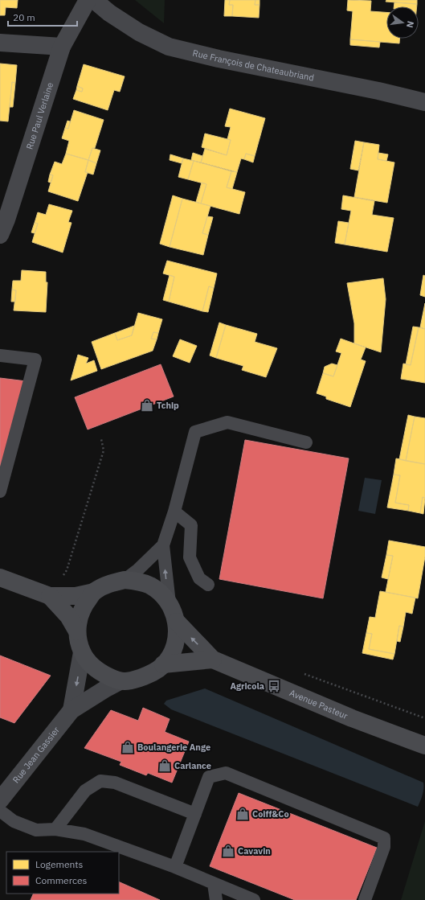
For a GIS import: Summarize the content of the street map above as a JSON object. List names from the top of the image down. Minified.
{"streets":{"main road":["Avenue Pasteur"],"street":["Rue François de Chateaubriand","Rue Paul Verlaine","Rue Jean Gassier"]},"crossings":[["Avenue Pasteur","Rue Jean Gassier"]],"places":{"shop":["Tchip","Boulangerie Ange","Carlance","Coiff&Co","Cavavin"],"bus stop":["Agricola"]},"legend":["Logements","Commerces"],"scale_bar":"20 m","north":"right"}
